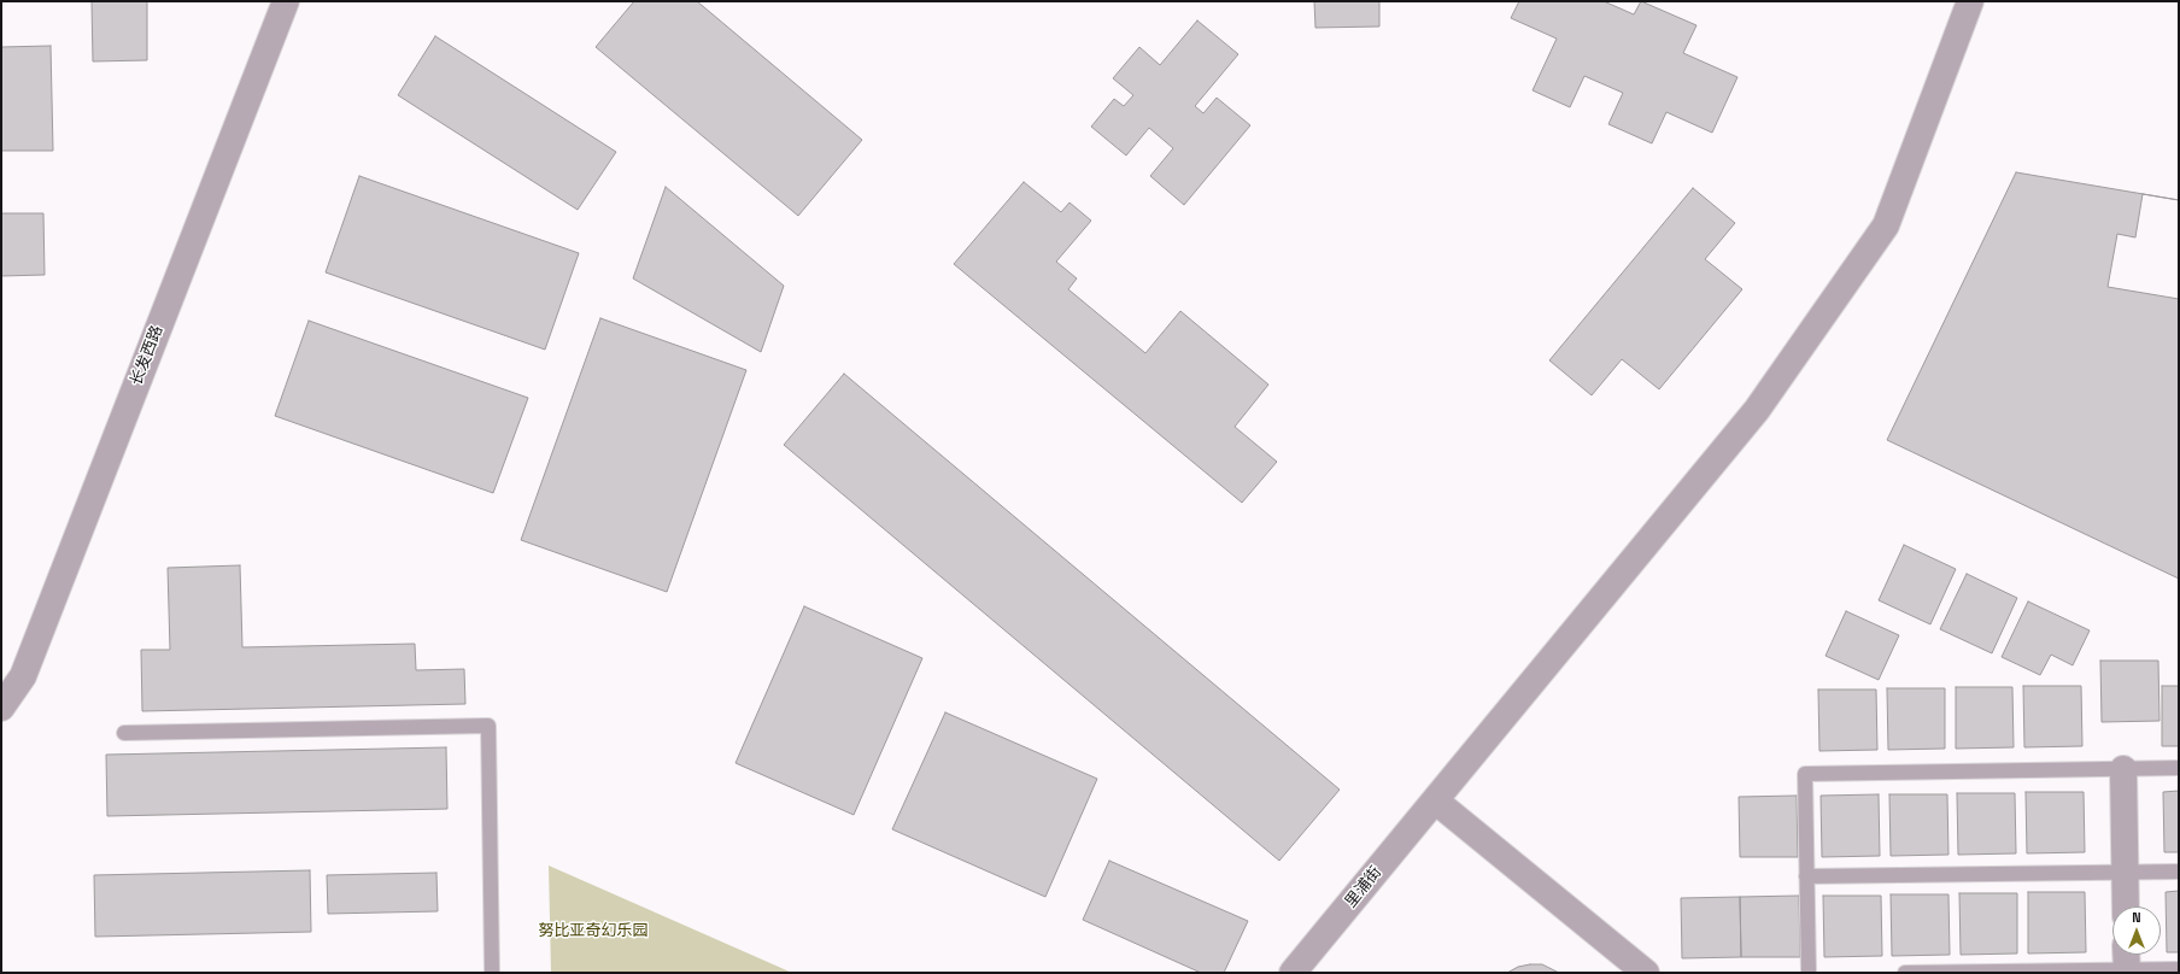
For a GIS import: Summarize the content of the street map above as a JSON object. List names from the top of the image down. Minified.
{"streets":{"street":["长发西路","里浦街"]},"parks":["努比亚奇幻乐园"],"north":"top"}
